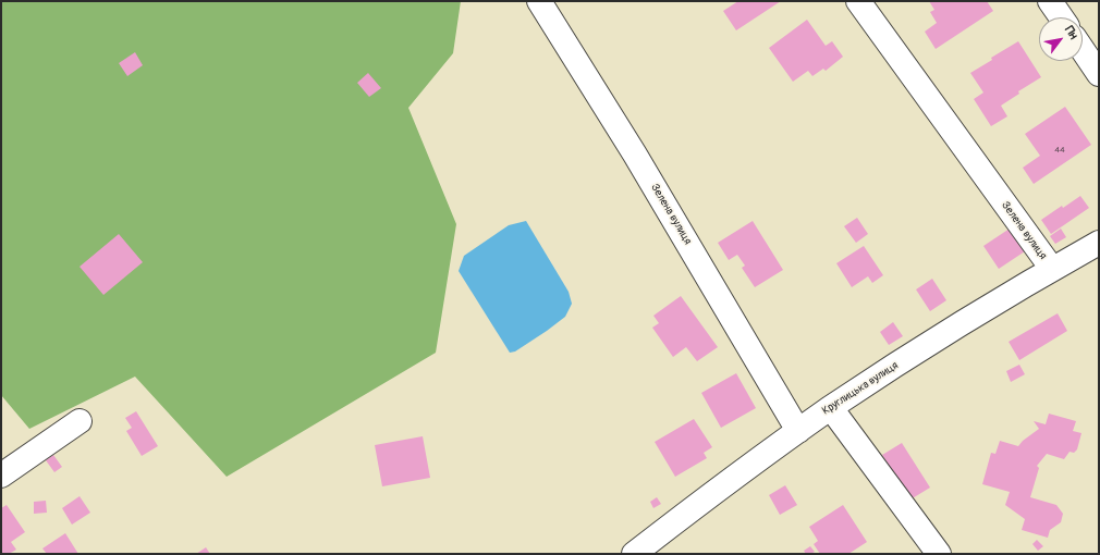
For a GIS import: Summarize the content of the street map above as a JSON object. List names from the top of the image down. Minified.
{"streets":{"street":["Зелена вулиця","Круглицька вулиця"]},"crossings":[["Зелена вулиця","Круглицька вулиця"]],"house_numbers":["44"],"north":"top right"}
